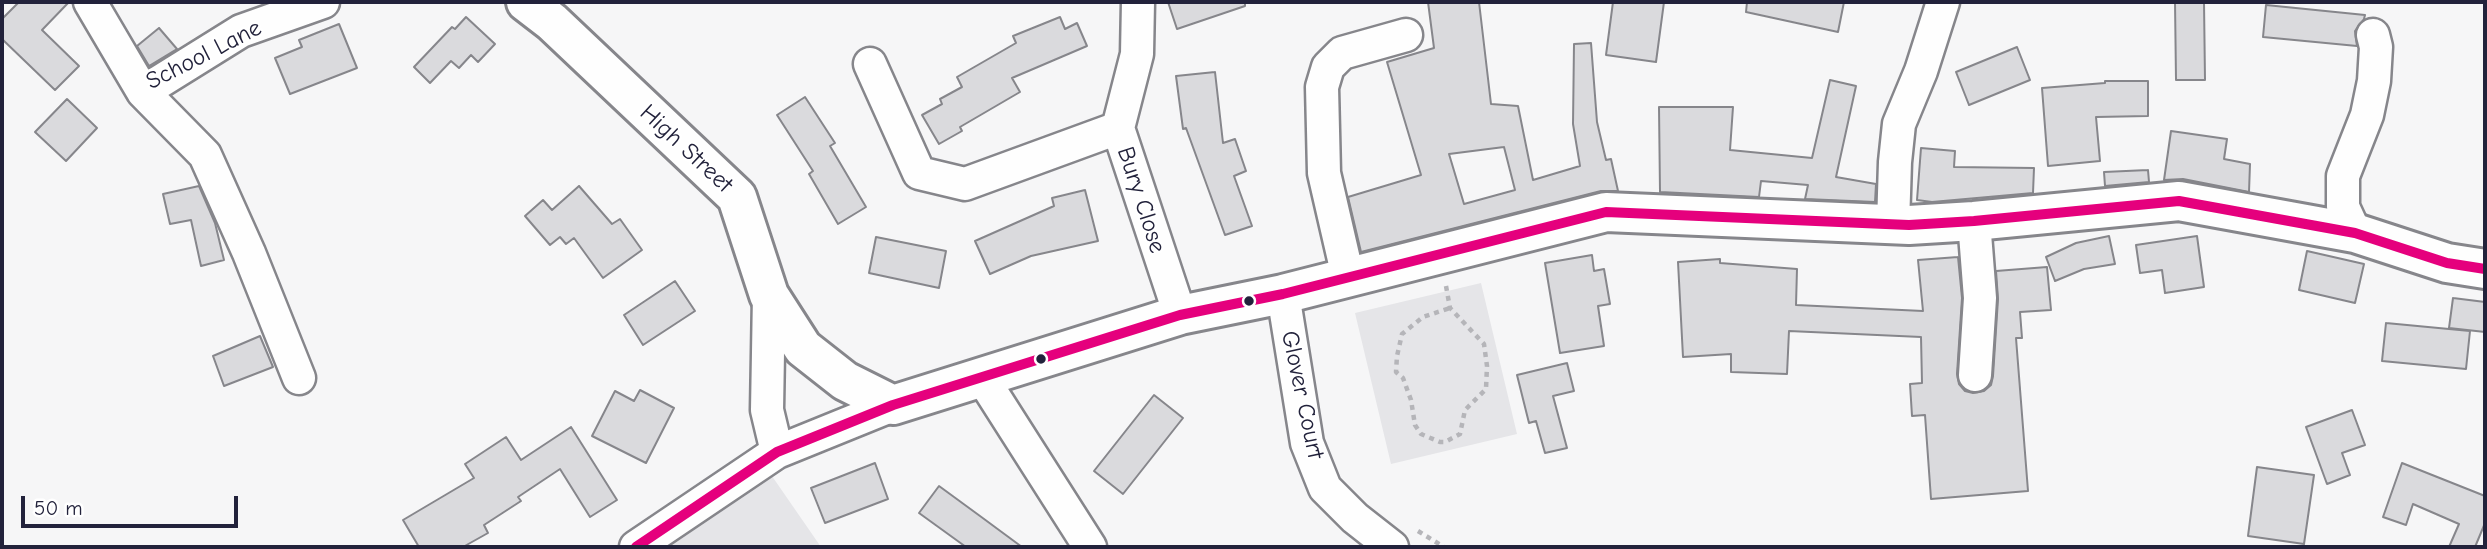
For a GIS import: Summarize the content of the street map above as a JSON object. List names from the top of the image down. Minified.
{"streets":{"main road":["High Street"],"street":["School Lane","Bury Close","Glover Court"]},"scale_bar":"50 m"}
